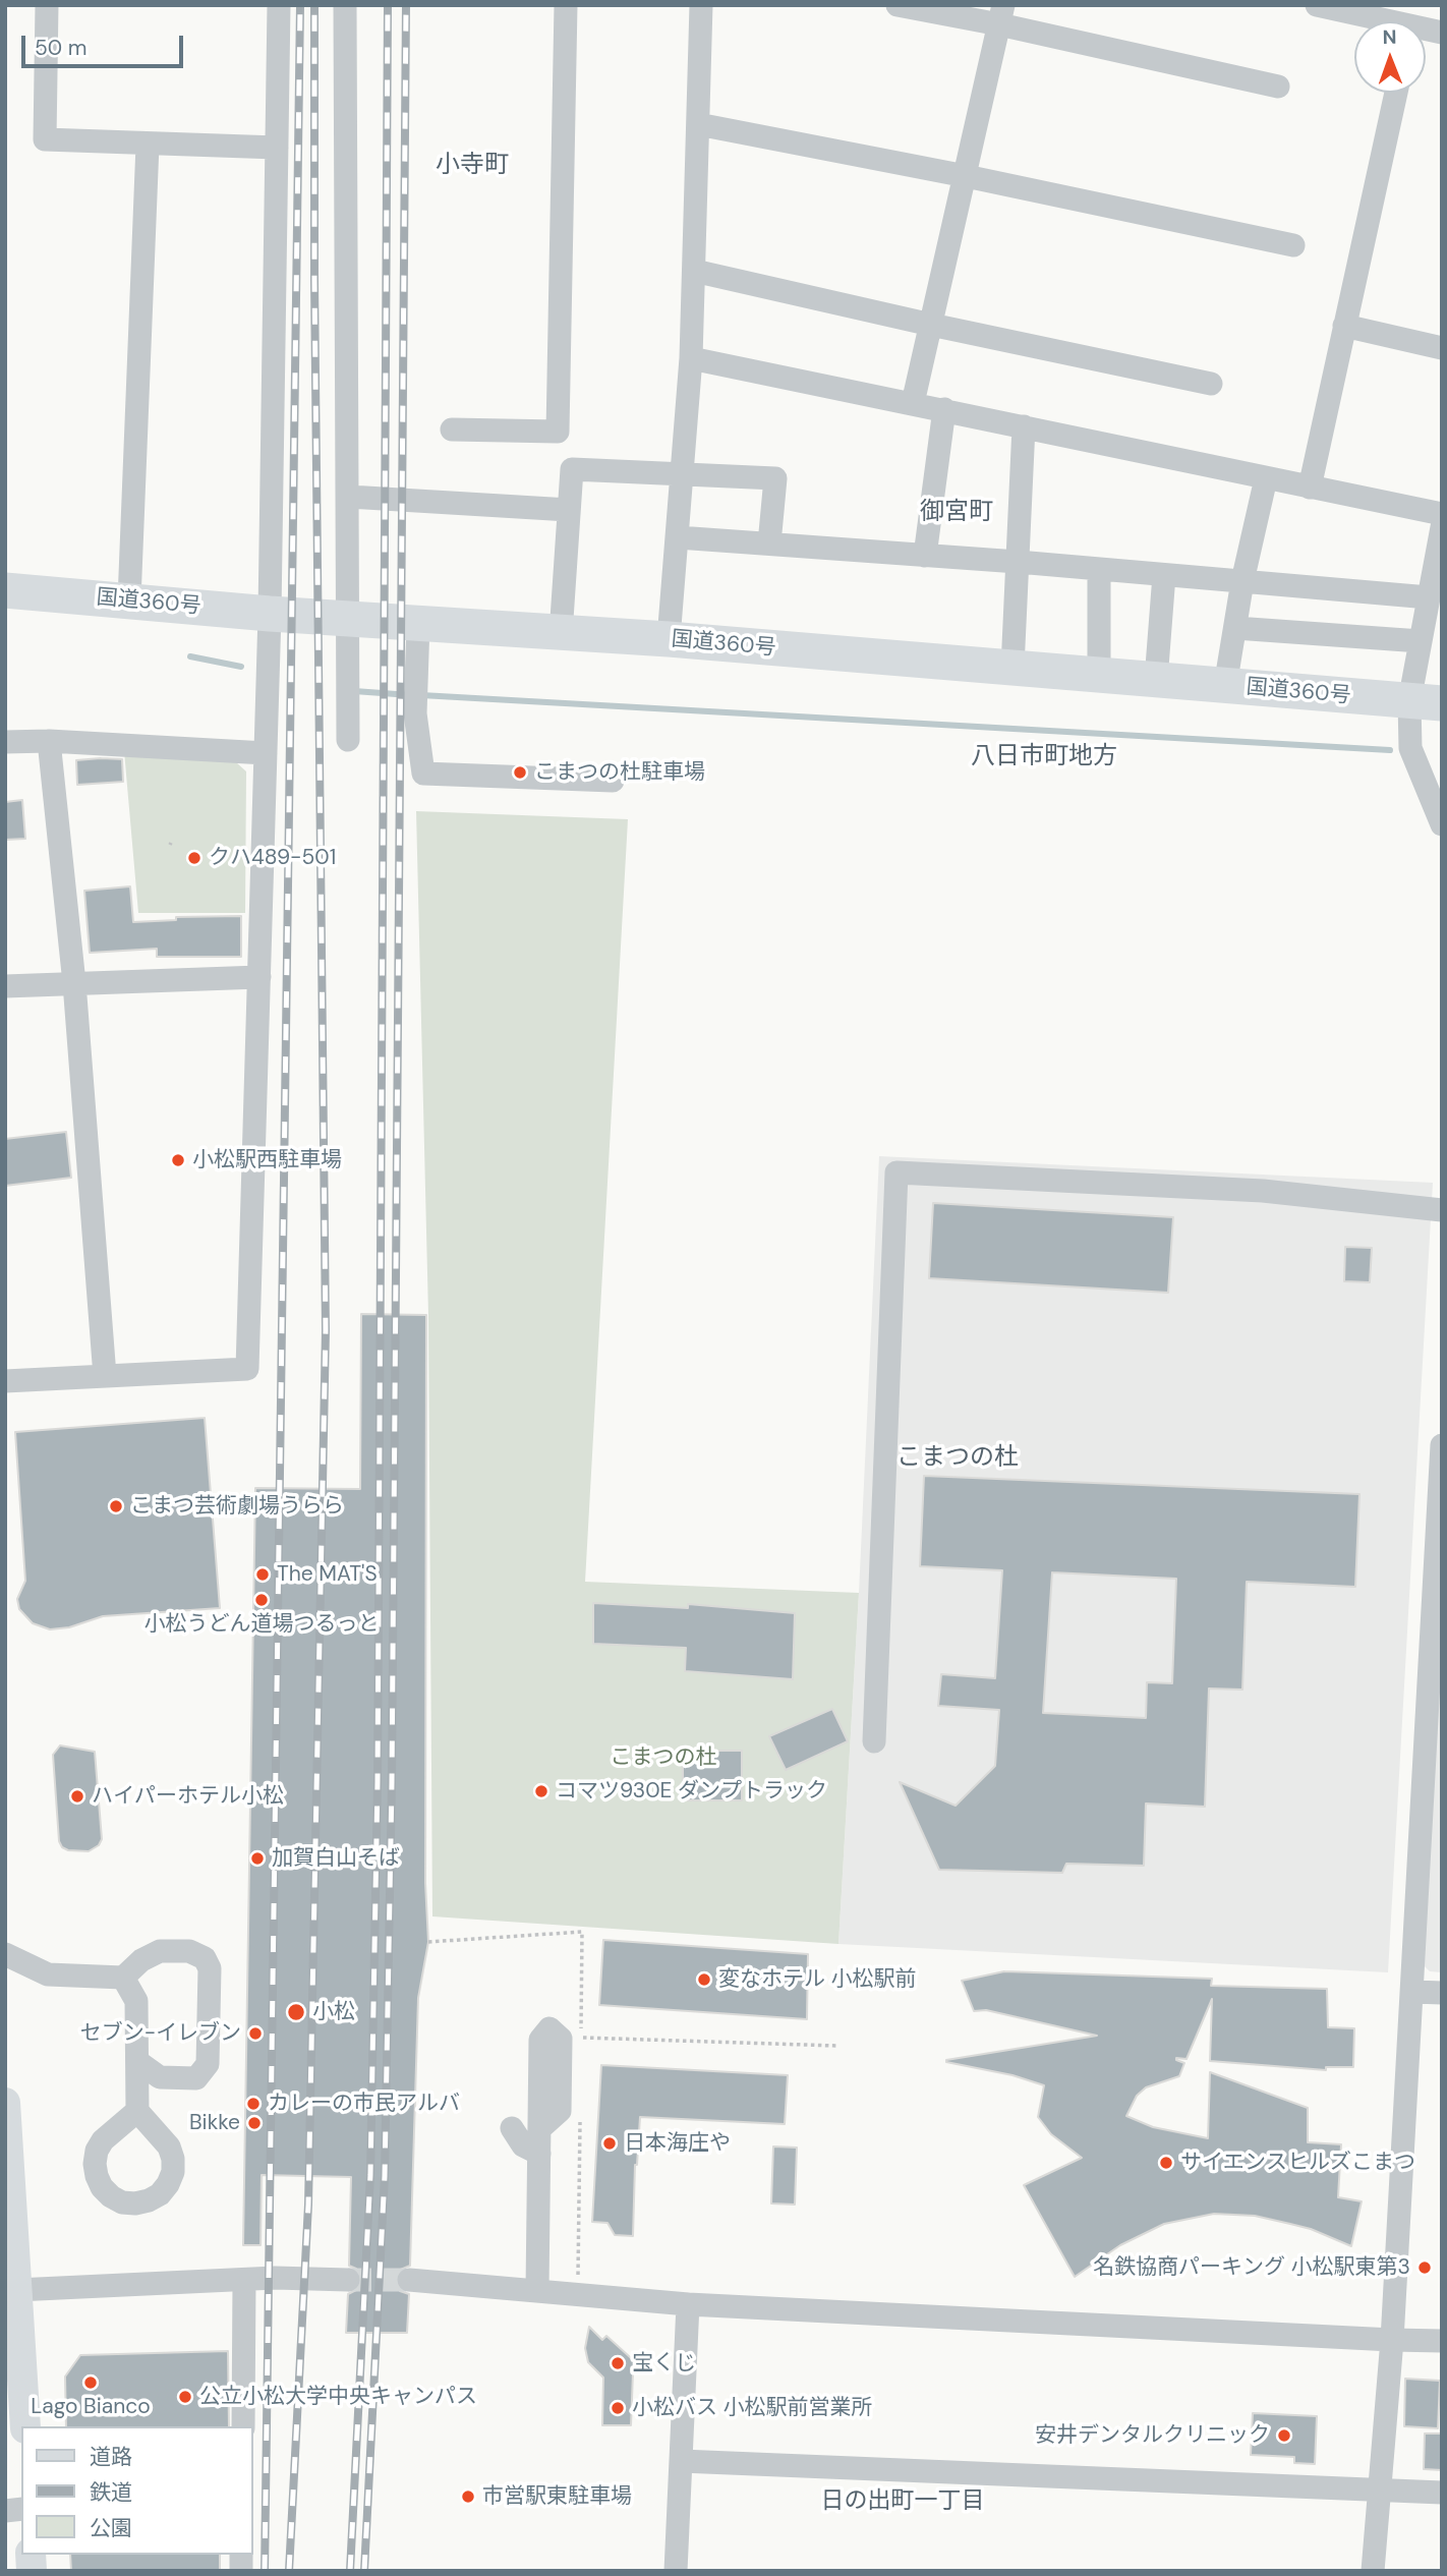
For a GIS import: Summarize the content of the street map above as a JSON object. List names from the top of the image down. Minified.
{"streets":{"highway":["国道360号"]},"districts":["小寺町","御宮町","八日市町地方","こまつの杜","日の出町一丁目"],"parks":["こまつの杜"],"places":["こまつの杜駐車場","クハ489-501","小松駅西駐車場","こまつ芸術劇場うらら","The MAT'S","小松うどん道場つるっと","コマツ930E ダンプトラック","ハイパーホテル小松","加賀白山そば","変なホテル 小松駅前","小松","セブン-イレブン","カレーの市民アルバ","Bikke","日本海庄や","サイエンスヒルズこまつ","名鉄協商パーキング 小松駅東第3","宝くじ","Lago Bianco","公立小松大学中央キャンパス","小松バス 小松駅前営業所","安井デンタルクリニック","市営駅東駐車場"],"legend":["道路","鉄道","公園"],"scale_bar":"50 m","north":"top"}
